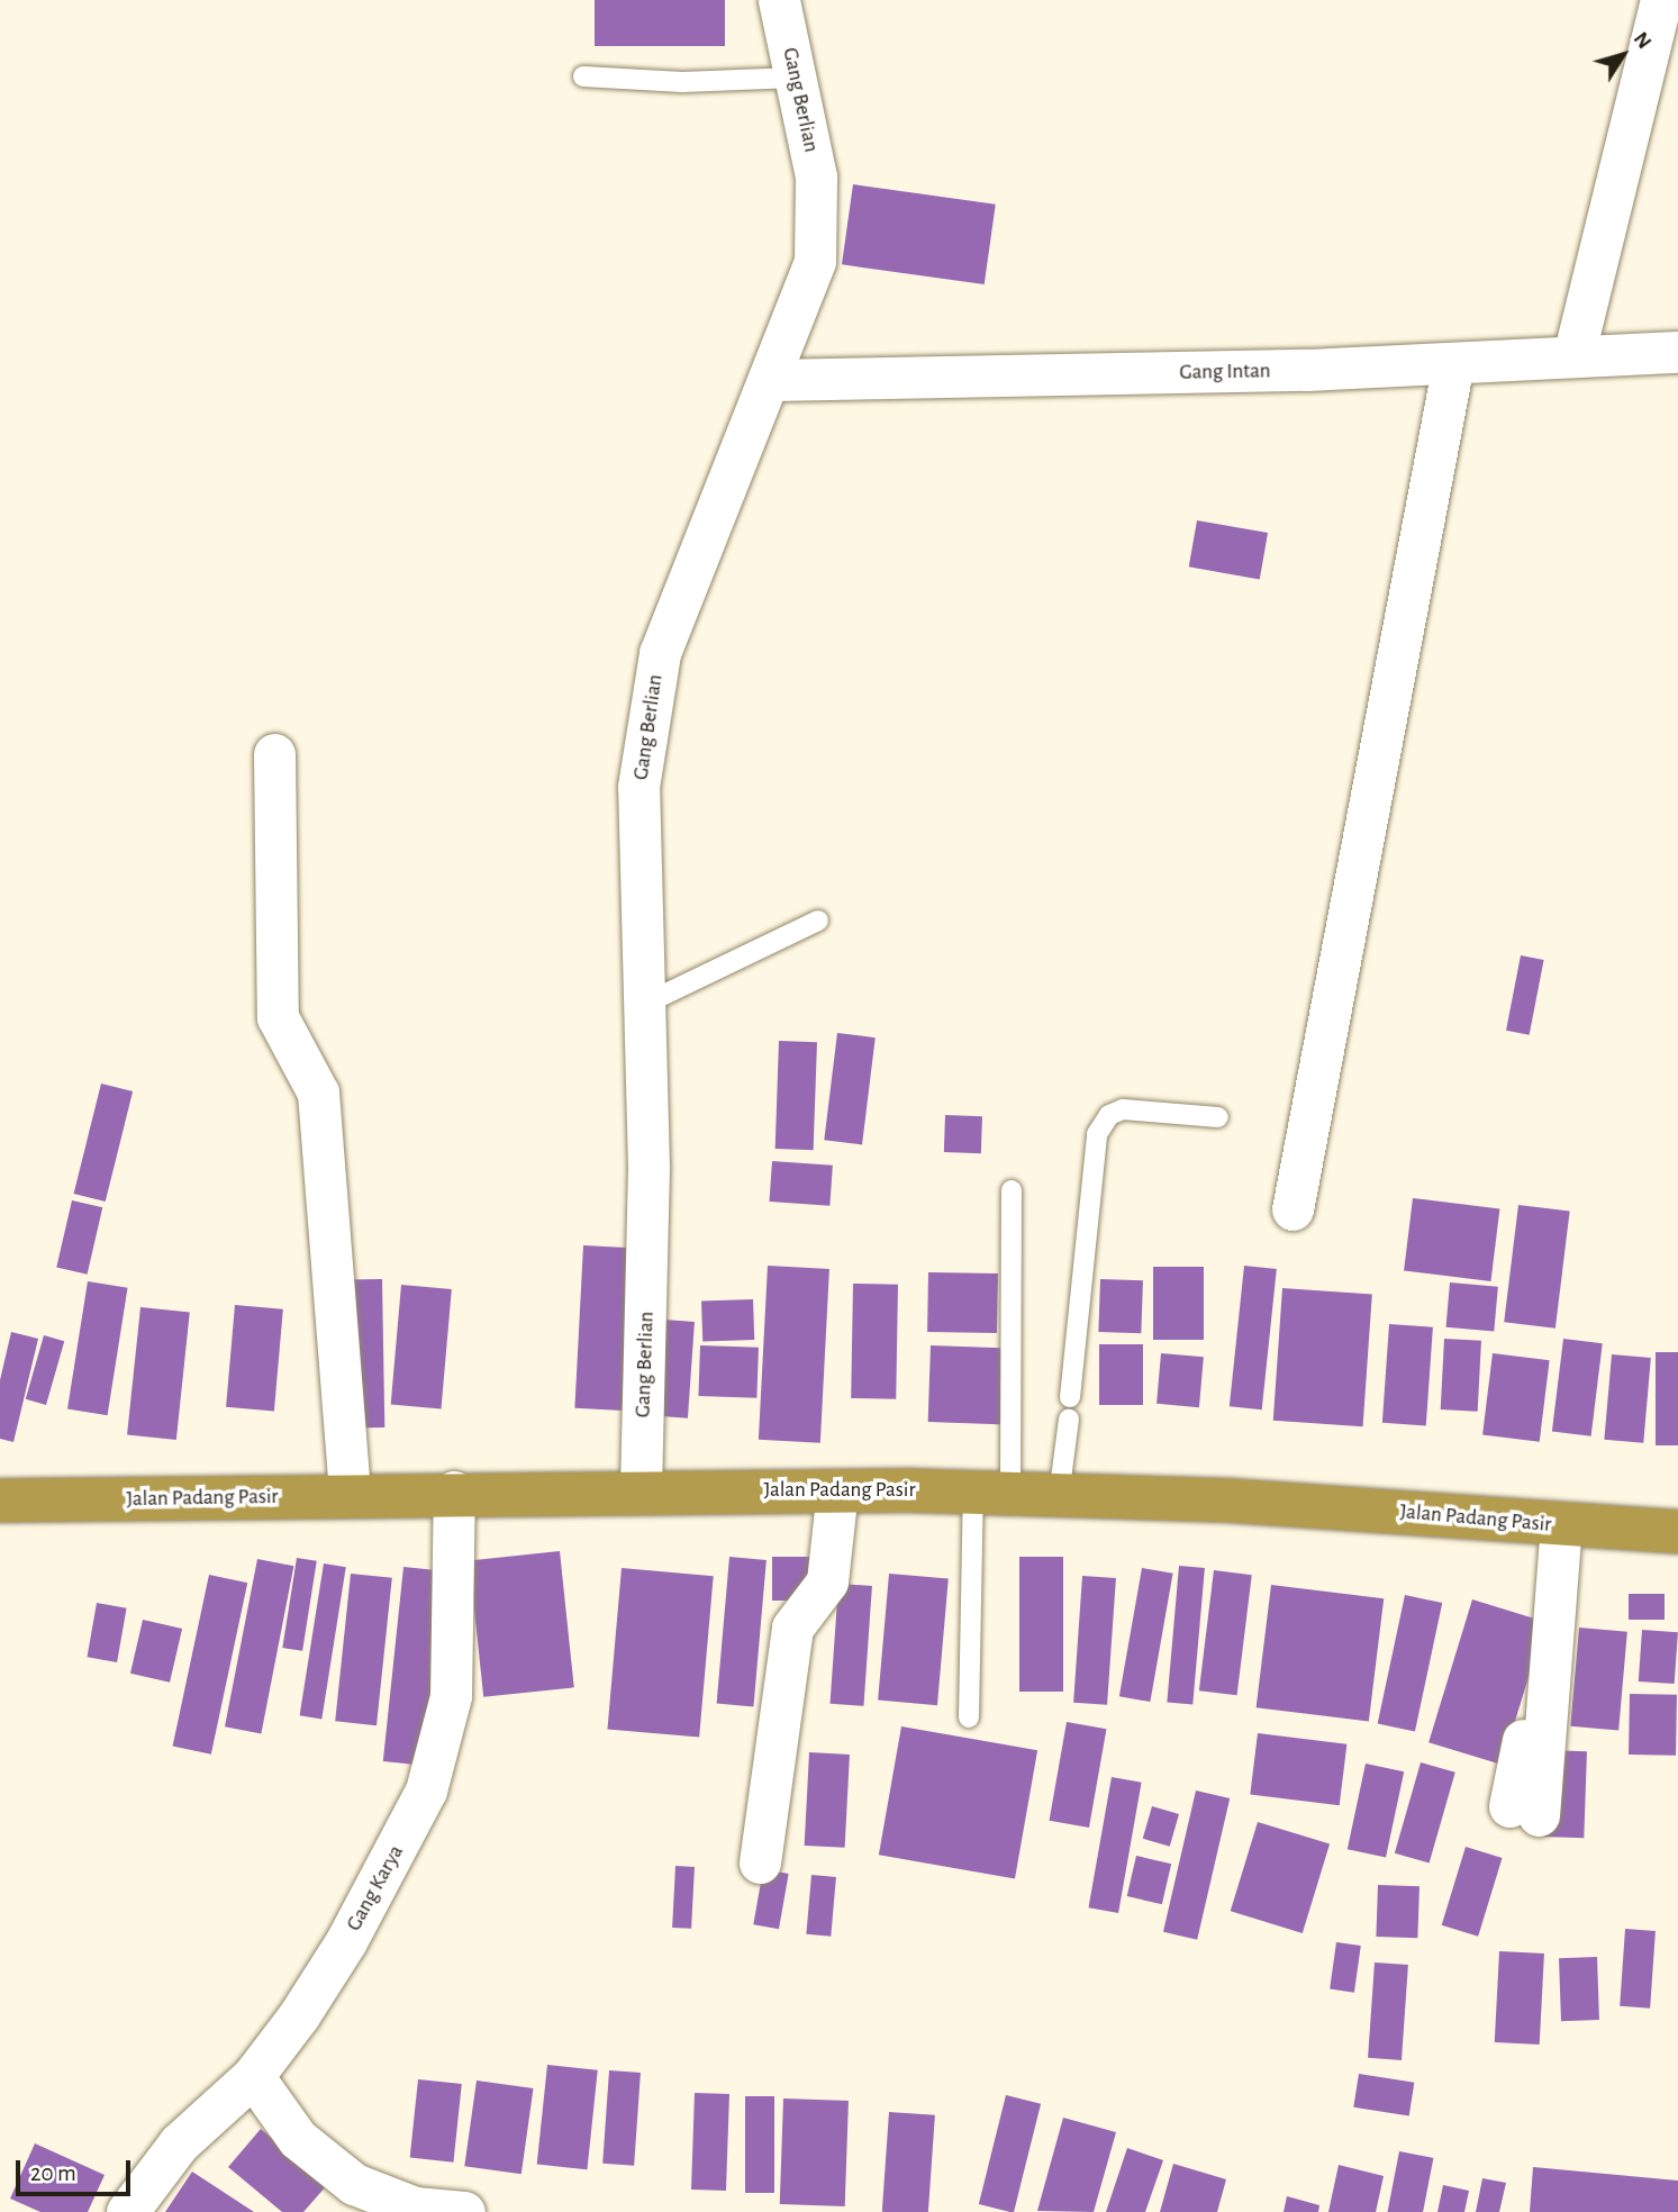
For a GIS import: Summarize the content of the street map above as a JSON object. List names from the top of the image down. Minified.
{"streets":{"highway":["Jalan Padang Pasir"],"street":["Gang Berlian","Gang Intan","Gang Karya"]},"crossings":[["Gang Berlian","Gang Intan"],["Gang Berlian","Jalan Padang Pasir"],["Jalan Padang Pasir","Gang Karya"]],"scale_bar":"20 m","north":"top right"}
